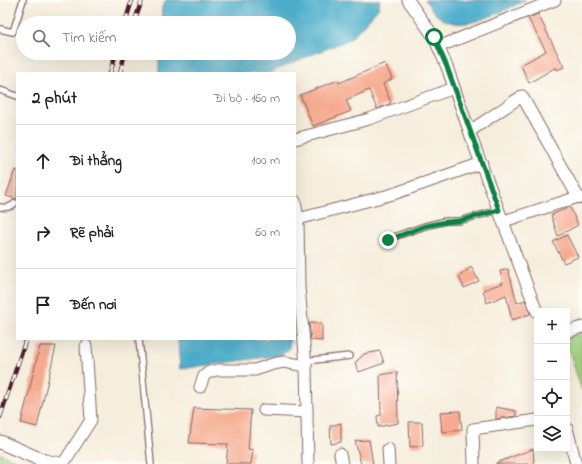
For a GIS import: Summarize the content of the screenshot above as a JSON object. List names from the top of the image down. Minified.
{"page":{"search":"Tìm kiếm","heading":["2 phút","Đi bộ · 160 m"],"list":[["Đi thẳng","100 m"],["Rẽ phải","60 m"],"Đến nơi"],"map_buttons":["+","−"]}}
